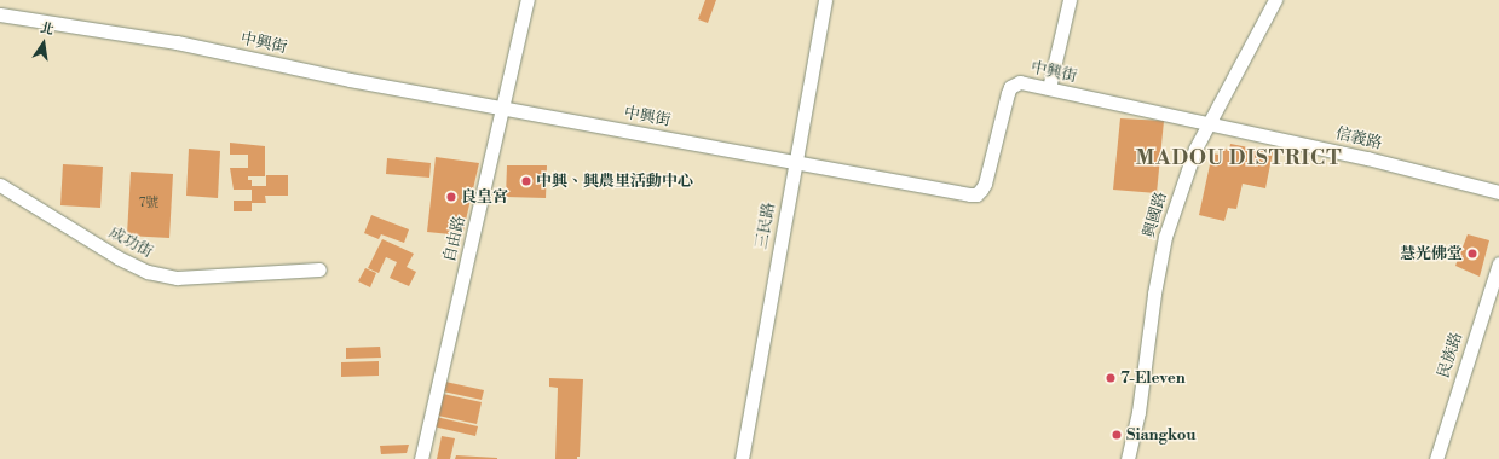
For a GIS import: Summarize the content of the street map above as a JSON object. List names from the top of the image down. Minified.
{"streets":{"street":["中興街","信義路","興國路","三民路","自由路","成功街","民族路"]},"crossings":[["中興街","信義路"],["中興街","興國路"],["中興街","三民路"],["中興街","自由路"],["信義路","興國路"]],"districts":["MADOU DISTRICT"],"places":["中興、興農里活動中心","良皇宮","慧光佛堂","7-Eleven","Siangkou"],"house_numbers":["7號"],"north":"top"}
